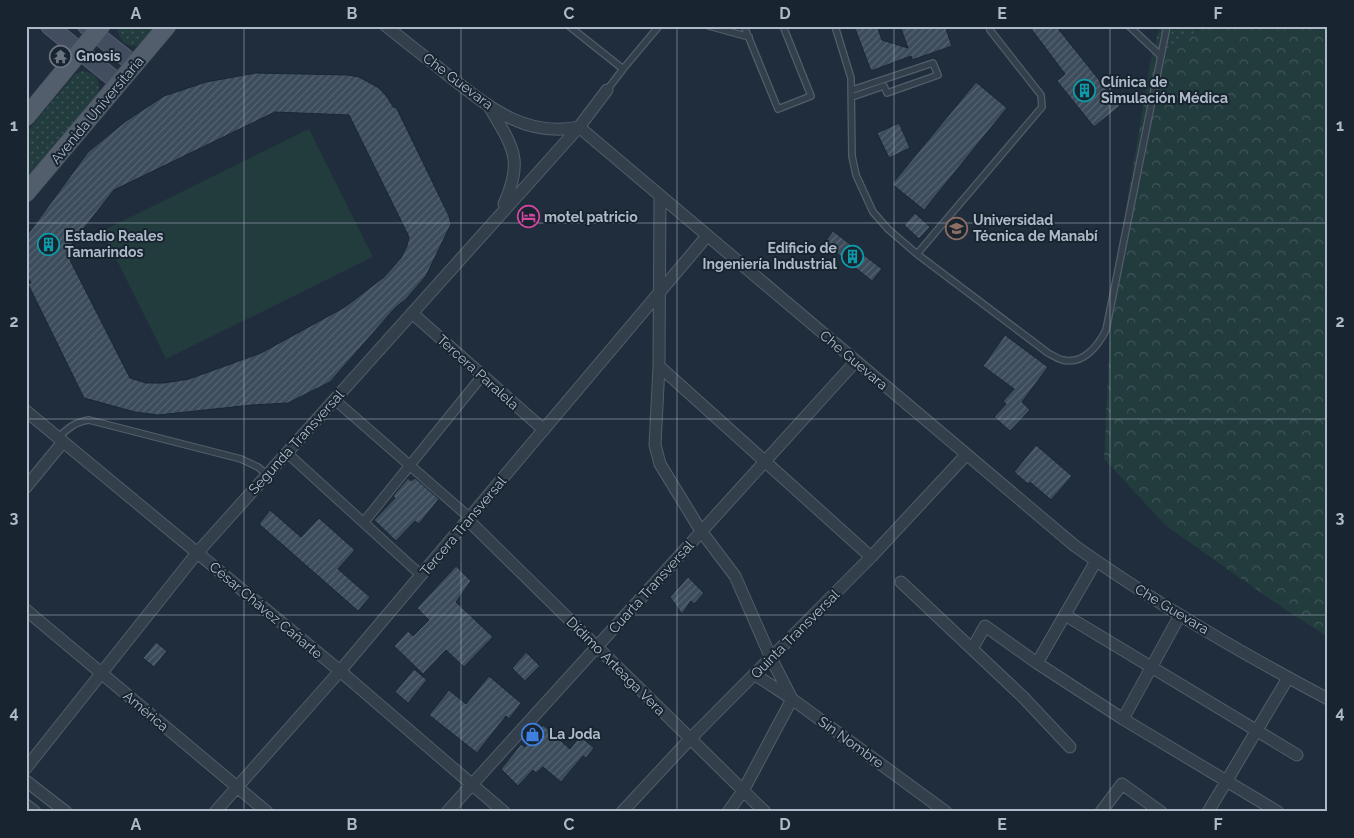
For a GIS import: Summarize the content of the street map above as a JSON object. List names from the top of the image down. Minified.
{"streets":{"main road":["Avenida Universitaria"],"street":["Che Guevara","Tercera Paralela","Segunda Transversal","Tercera Transversal","Cuarta Transversal","César Chávez Cañarte","Quinta Transversal","Dídimo Arteaga Vera","América","Sin Nombre"]},"crossings":[["Che Guevara","Segunda Transversal"],["Che Guevara","Tercera Transversal"],["Che Guevara","Cuarta Transversal"],["Che Guevara","Quinta Transversal"],["Tercera Paralela","Segunda Transversal"],["Tercera Paralela","Tercera Transversal"],["Segunda Transversal","César Chávez Cañarte"],["Segunda Transversal","América"],["Tercera Transversal","César Chávez Cañarte"],["Tercera Transversal","Dídimo Arteaga Vera"],["Tercera Transversal","América"],["Cuarta Transversal","César Chávez Cañarte"],["Cuarta Transversal","Dídimo Arteaga Vera"],["Quinta Transversal","Dídimo Arteaga Vera"],["Quinta Transversal","Sin Nombre"]],"places":{"temple":["Gnosis"],"building":["Clínica de Simulación Médica","Estadio Reales Tamarindos","Edificio de Ingeniería Industrial"],"hotel":["motel patricio"],"school or university":["Universidad Técnica de Manabí"],"shop":["La Joda"]},"grid":{"columns":["A","B","C","D","E","F"],"rows":["1","2","3","4"]}}
